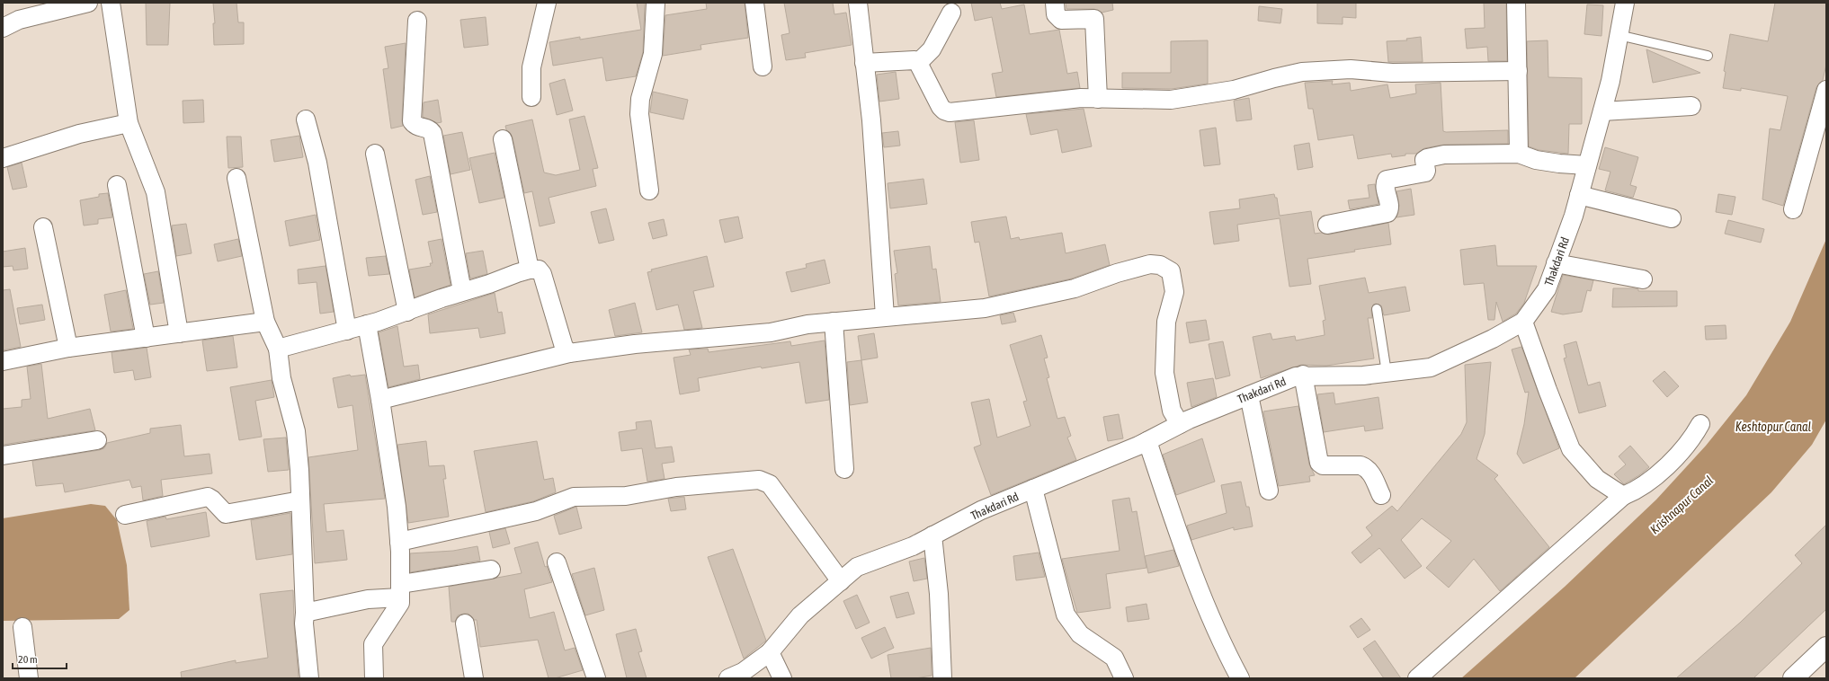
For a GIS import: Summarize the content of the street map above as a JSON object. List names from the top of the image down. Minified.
{"streets":{"street":["Thakdari Rd"]},"water":["Keshtopur Canal","Krishnapur Canal"],"scale_bar":"20 m"}
